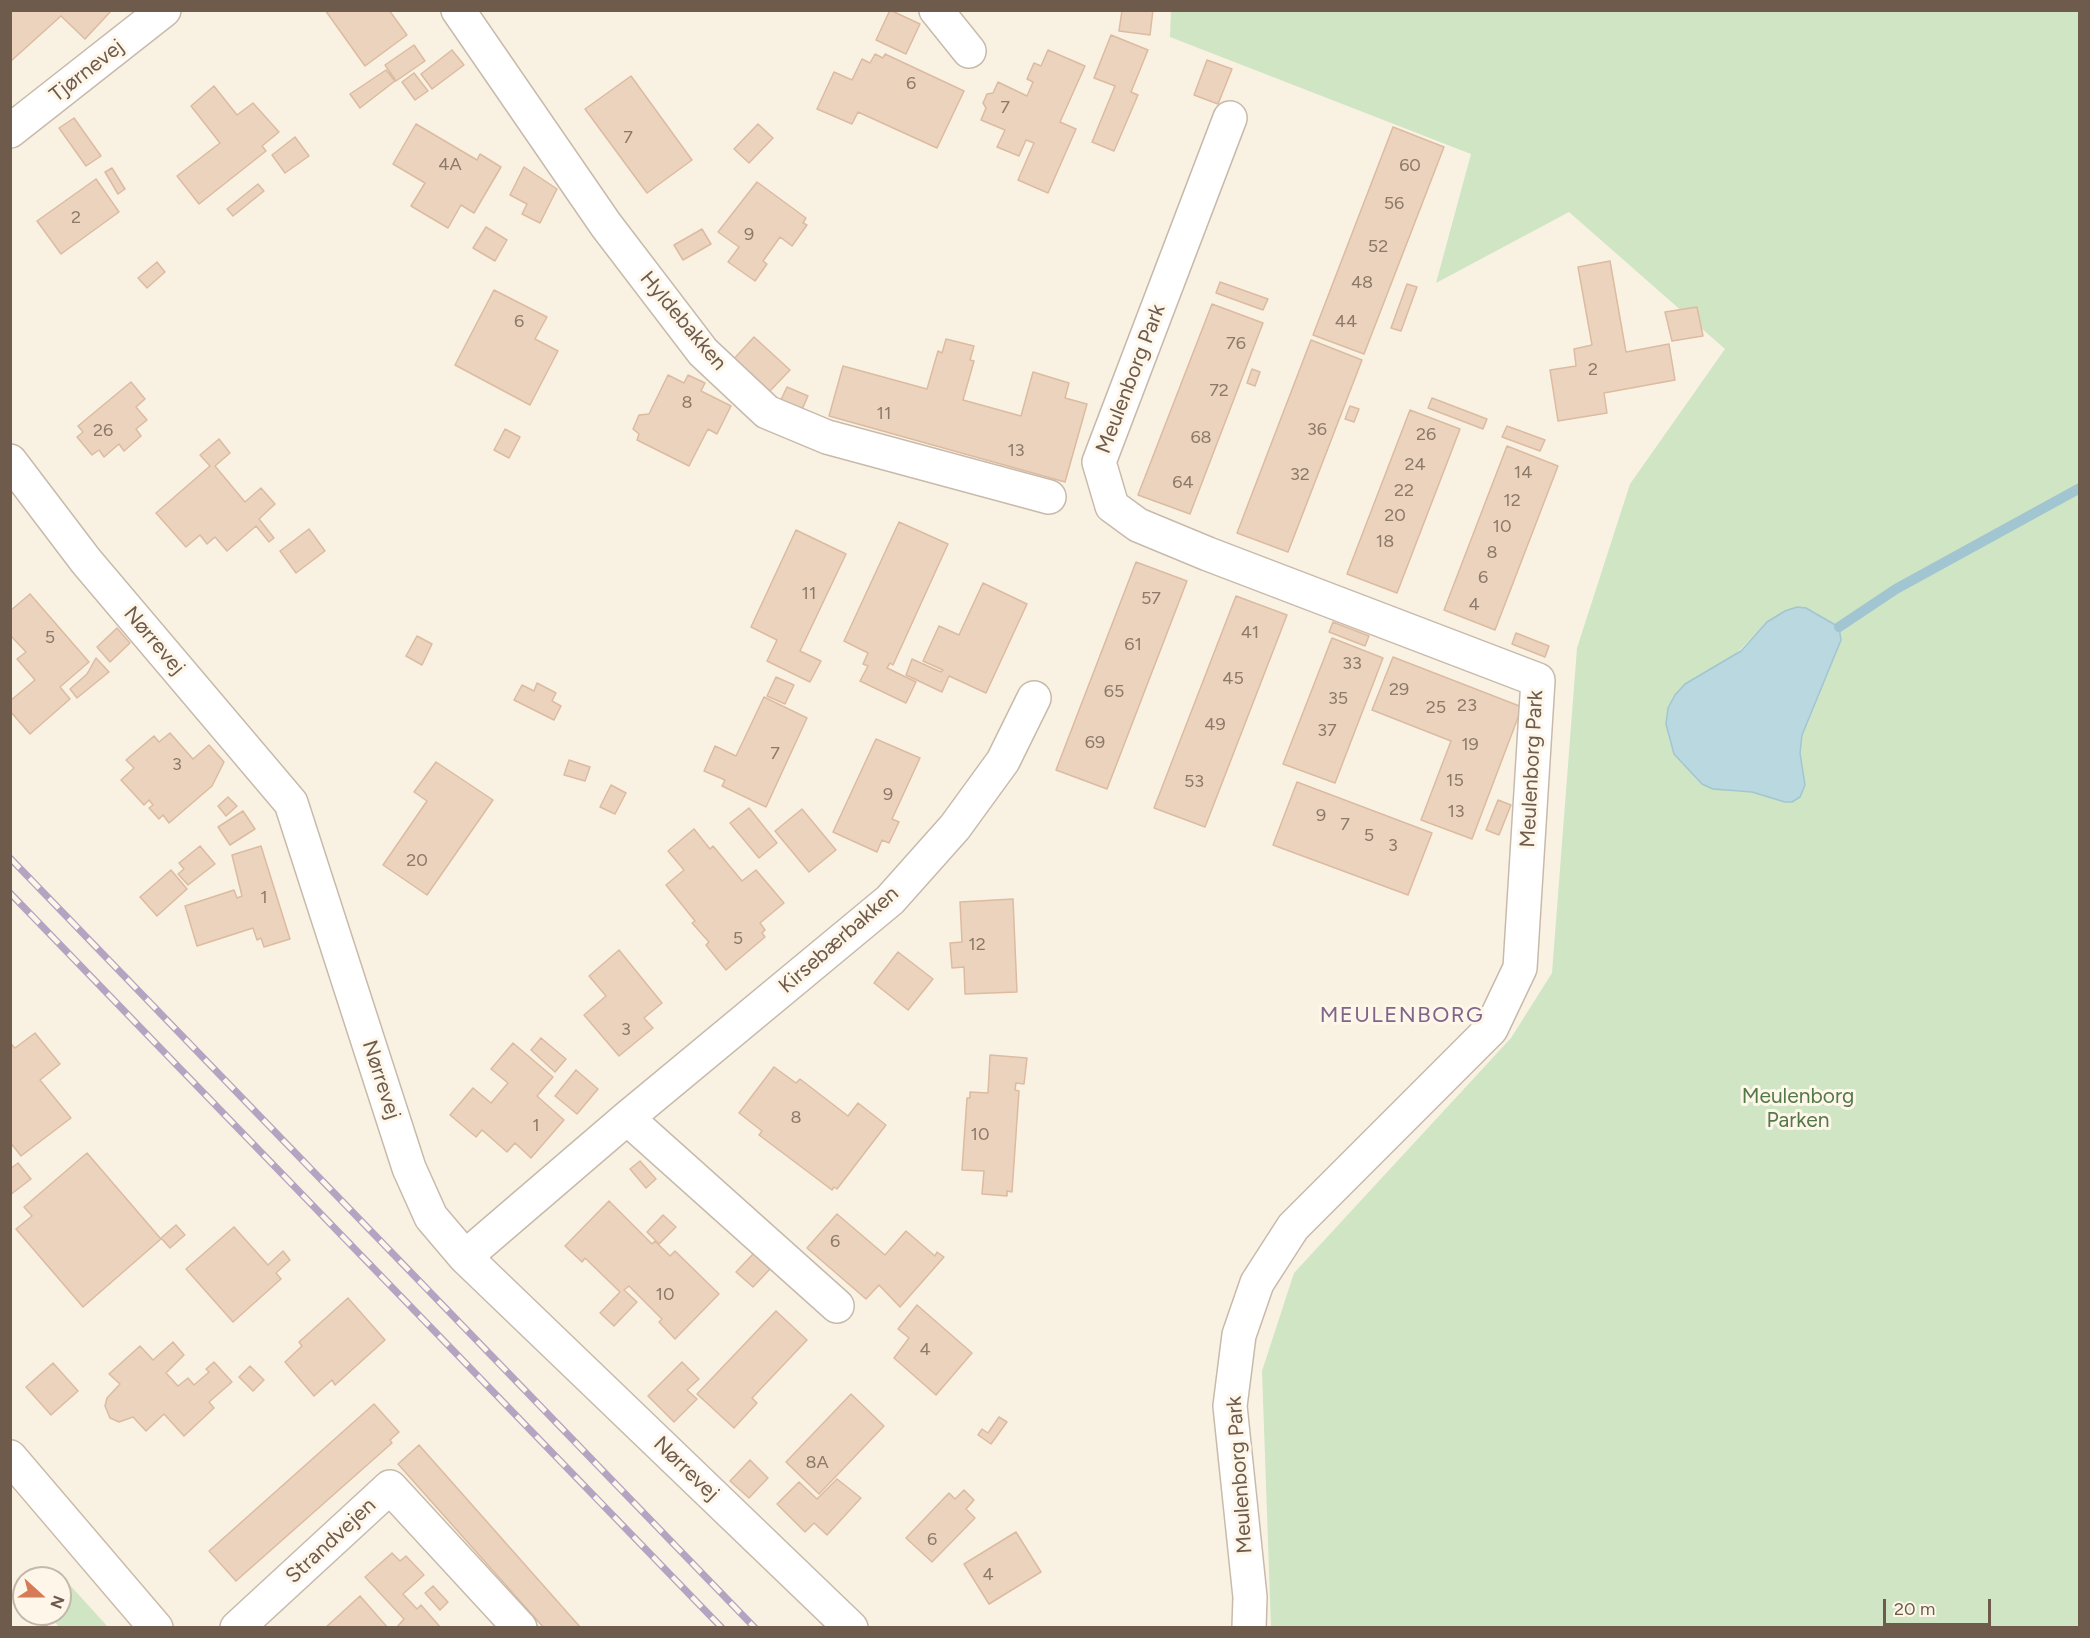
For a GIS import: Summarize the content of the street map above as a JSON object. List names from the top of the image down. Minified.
{"streets":{"street":["Tjørnevej","Hyldebakken","Meulenborg Park","Nørrevej","Kirsebærbakken","Strandvejen"]},"crossings":[["Nørrevej","Kirsebærbakken"]],"districts":["MEULENBORG"],"parks":["Meulenborg Parken"],"house_numbers":["6","7","7","4A","60","56","2","9","52","48","6","44","76","2","72","8","11","36","26","26","68","13","24","14","32","64","22","12","20","10","18","8","6","11","57","4","41","5","61","33","45","29","65","35","23","25","49","37","69","19","7","3","15","53","9","13","9","7","5","3","20","1","5","12","3","8","1","10","6","10","4","8A","6","4"],"scale_bar":"20 m","north":"right"}
